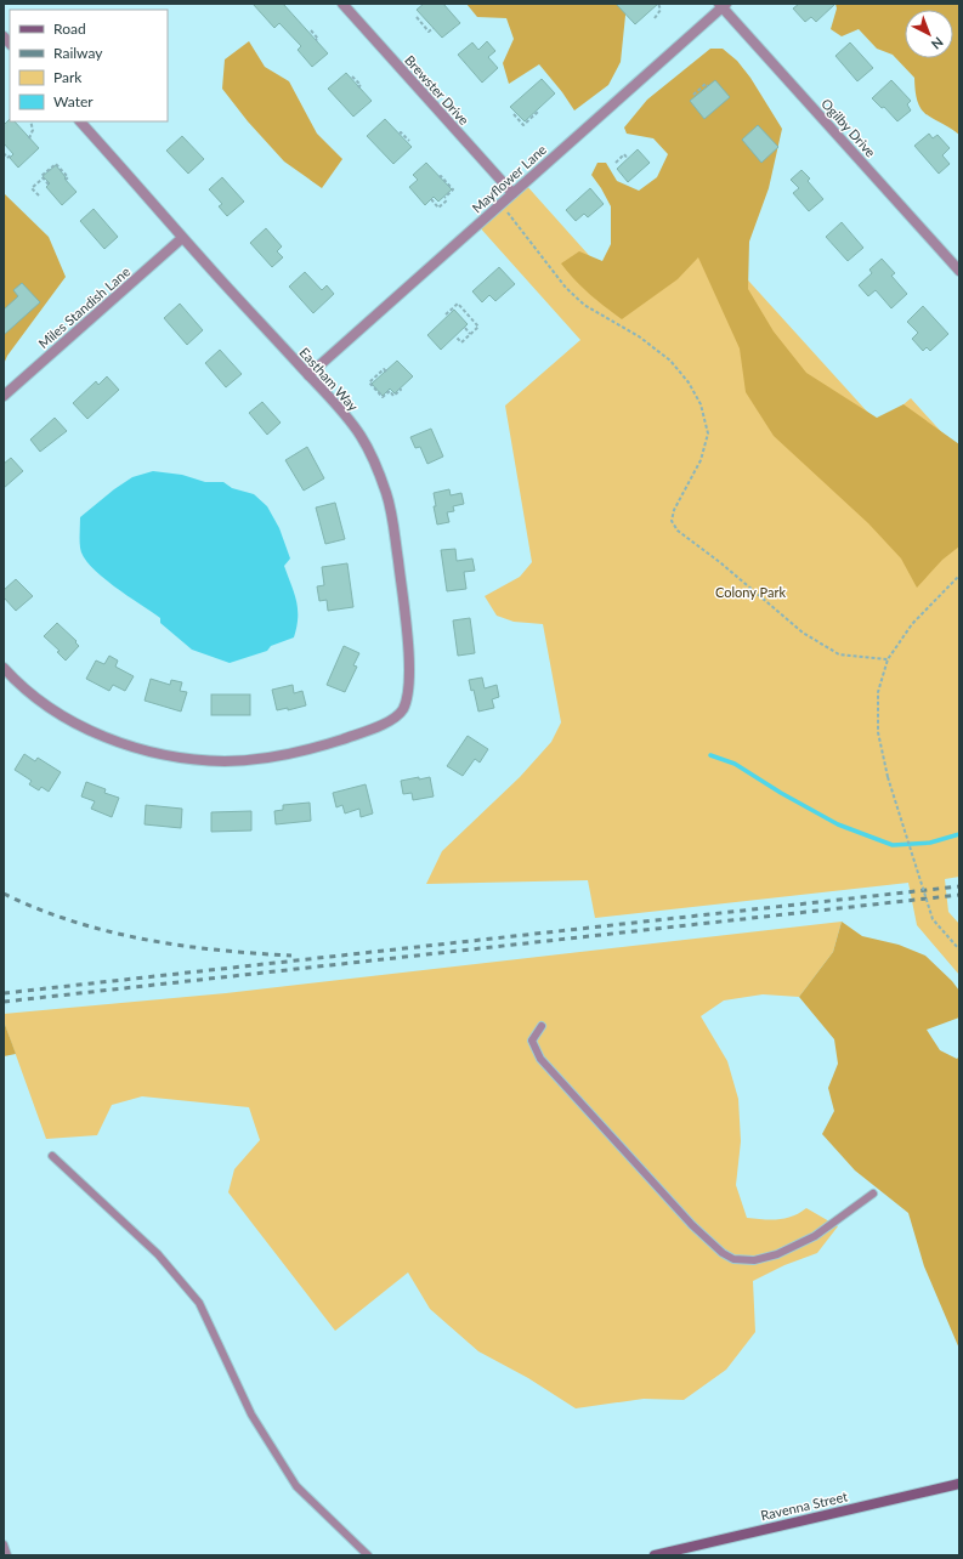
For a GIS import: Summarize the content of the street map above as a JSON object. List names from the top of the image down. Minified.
{"streets":{"street":["Brewster Drive","Ogilby Drive","Mayflower Lane","Miles Standish Lane","Eastham Way","Ravenna Street"]},"crossings":[["Brewster Drive","Mayflower Lane"],["Ogilby Drive","Mayflower Lane"],["Mayflower Lane","Eastham Way"],["Miles Standish Lane","Eastham Way"]],"parks":["Colony Park"],"legend":["Road","Railway","Park","Water"],"north":"bottom right"}
